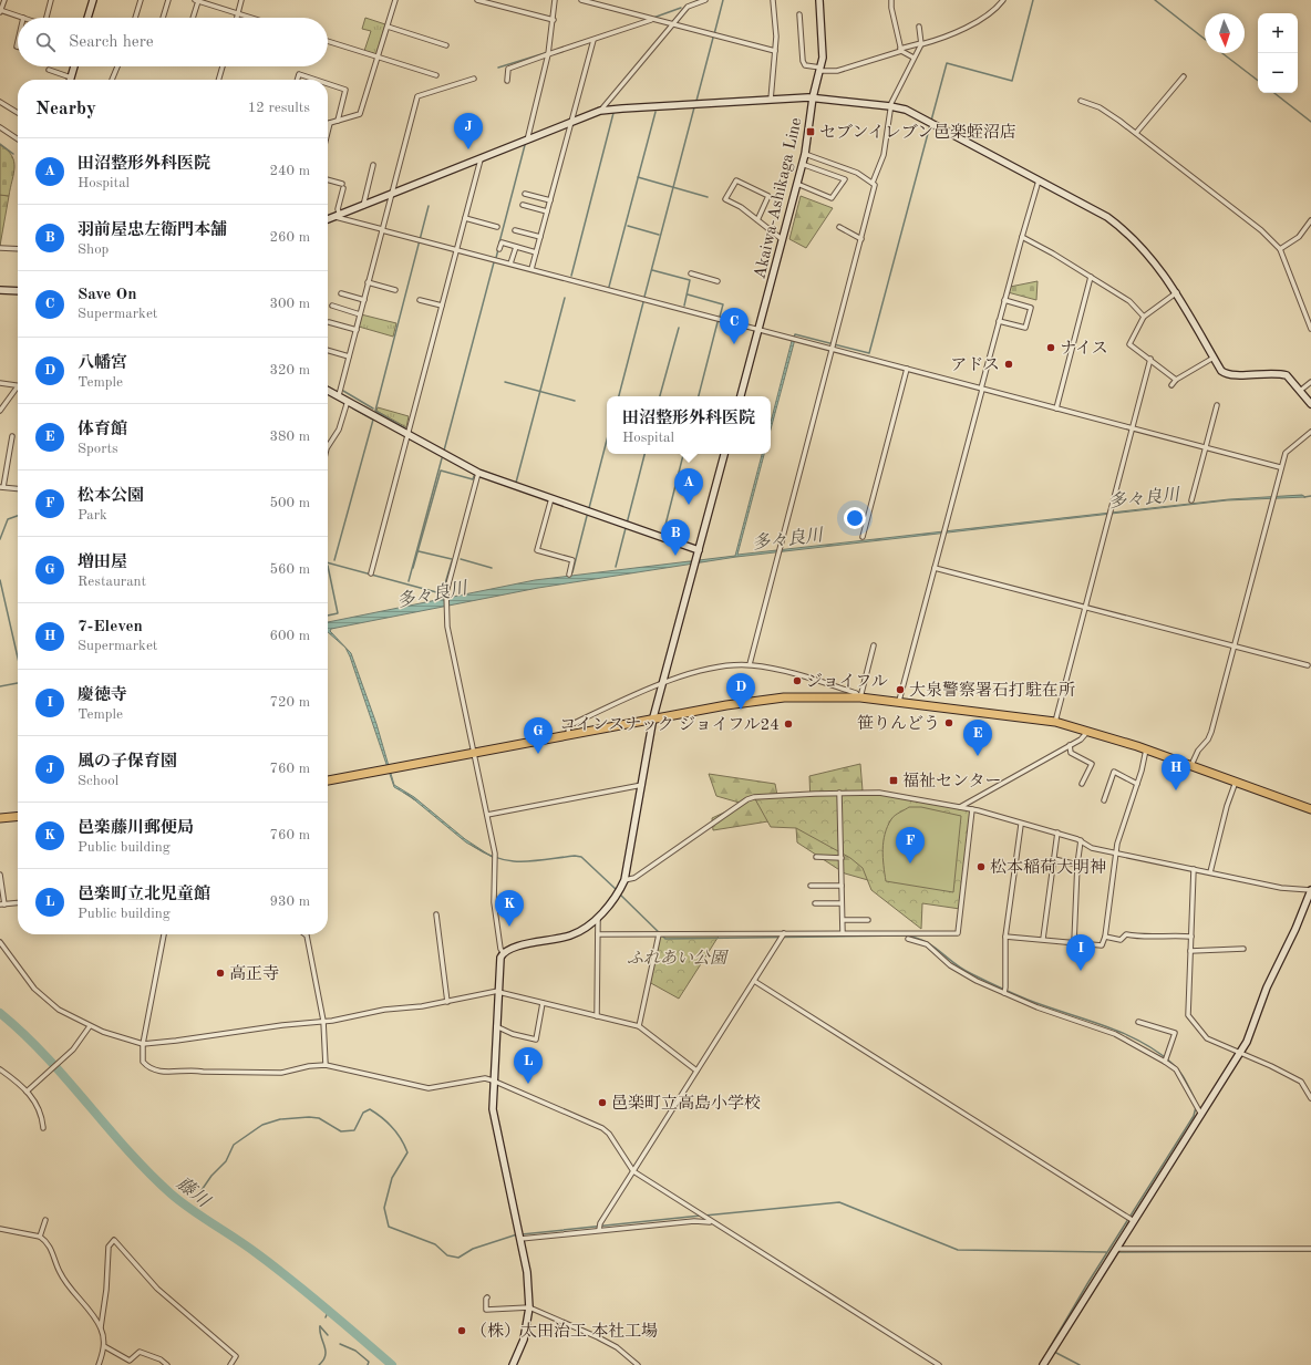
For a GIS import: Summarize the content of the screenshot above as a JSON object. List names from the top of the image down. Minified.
{"streets":{"street":["Akaiwa-Ashikaga Line"]},"water":["多々良川","藤川"],"parks":["ふれあい公園"],"places":{"transit":["セブンイレブン邑楽蛭沼店","福祉センター"],"other":["ナイス","アドス","ジョイフル","大泉警察署石打駐在所","笹りんどう","コインスナック ジョイフル24","松本稲荷大明神","高正寺","邑楽町立高島小学校","（株）太田治工 本社工場"]},"north":"bottom","page":{"map_buttons":["+","−"],"search":"Search here","heading":["Nearby","12 results"],"pins":["J","C","A","B","D","G","E","H","F","K","I","L"],"list":[{"mark":"A","name":"田沼整形外科医院","note":"Hospital","value":"240 m"},{"mark":"B","name":"羽前屋忠左衛門本舗","note":"Shop","value":"260 m"},{"mark":"C","name":"Save On","note":"Supermarket","value":"300 m"},{"mark":"D","name":"八幡宮","note":"Temple","value":"320 m"},{"mark":"E","name":"体育館","note":"Sports","value":"380 m"},{"mark":"F","name":"松本公園","note":"Park","value":"500 m"},{"mark":"G","name":"増田屋","note":"Restaurant","value":"560 m"},{"mark":"H","name":"7-Eleven","note":"Supermarket","value":"600 m"},{"mark":"I","name":"慶徳寺","note":"Temple","value":"720 m"},{"mark":"J","name":"風の子保育園","note":"School","value":"760 m"},{"mark":"K","name":"邑楽藤川郵便局","note":"Public building","value":"760 m"},{"mark":"L","name":"邑楽町立北児童館","note":"Public building","value":"930 m"}],"popup":["田沼整形外科医院","Hospital"]}}
